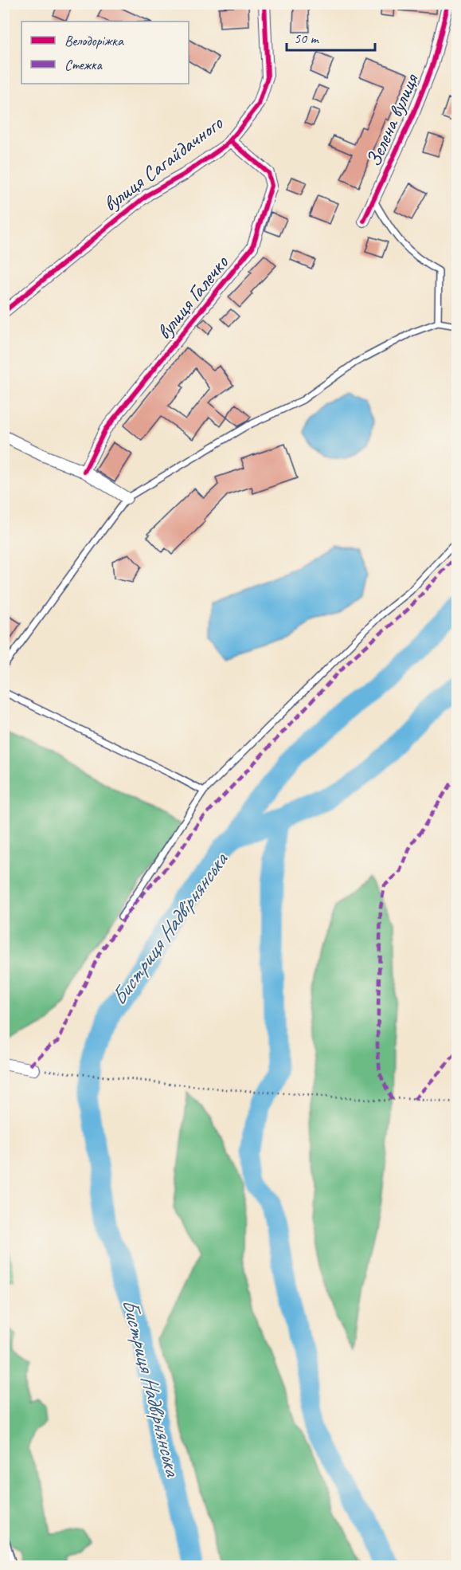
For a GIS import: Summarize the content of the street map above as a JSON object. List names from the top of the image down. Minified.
{"streets":{"street":["Зелена вулиця","вулиця Сагайдачного","вулиця Галечко"]},"crossings":[["вулиця Сагайдачного","вулиця Галечко"]],"water":["Бистриця Надвірнянська"],"legend":["Велодоріжка","Стежка"],"scale_bar":"50 m"}
